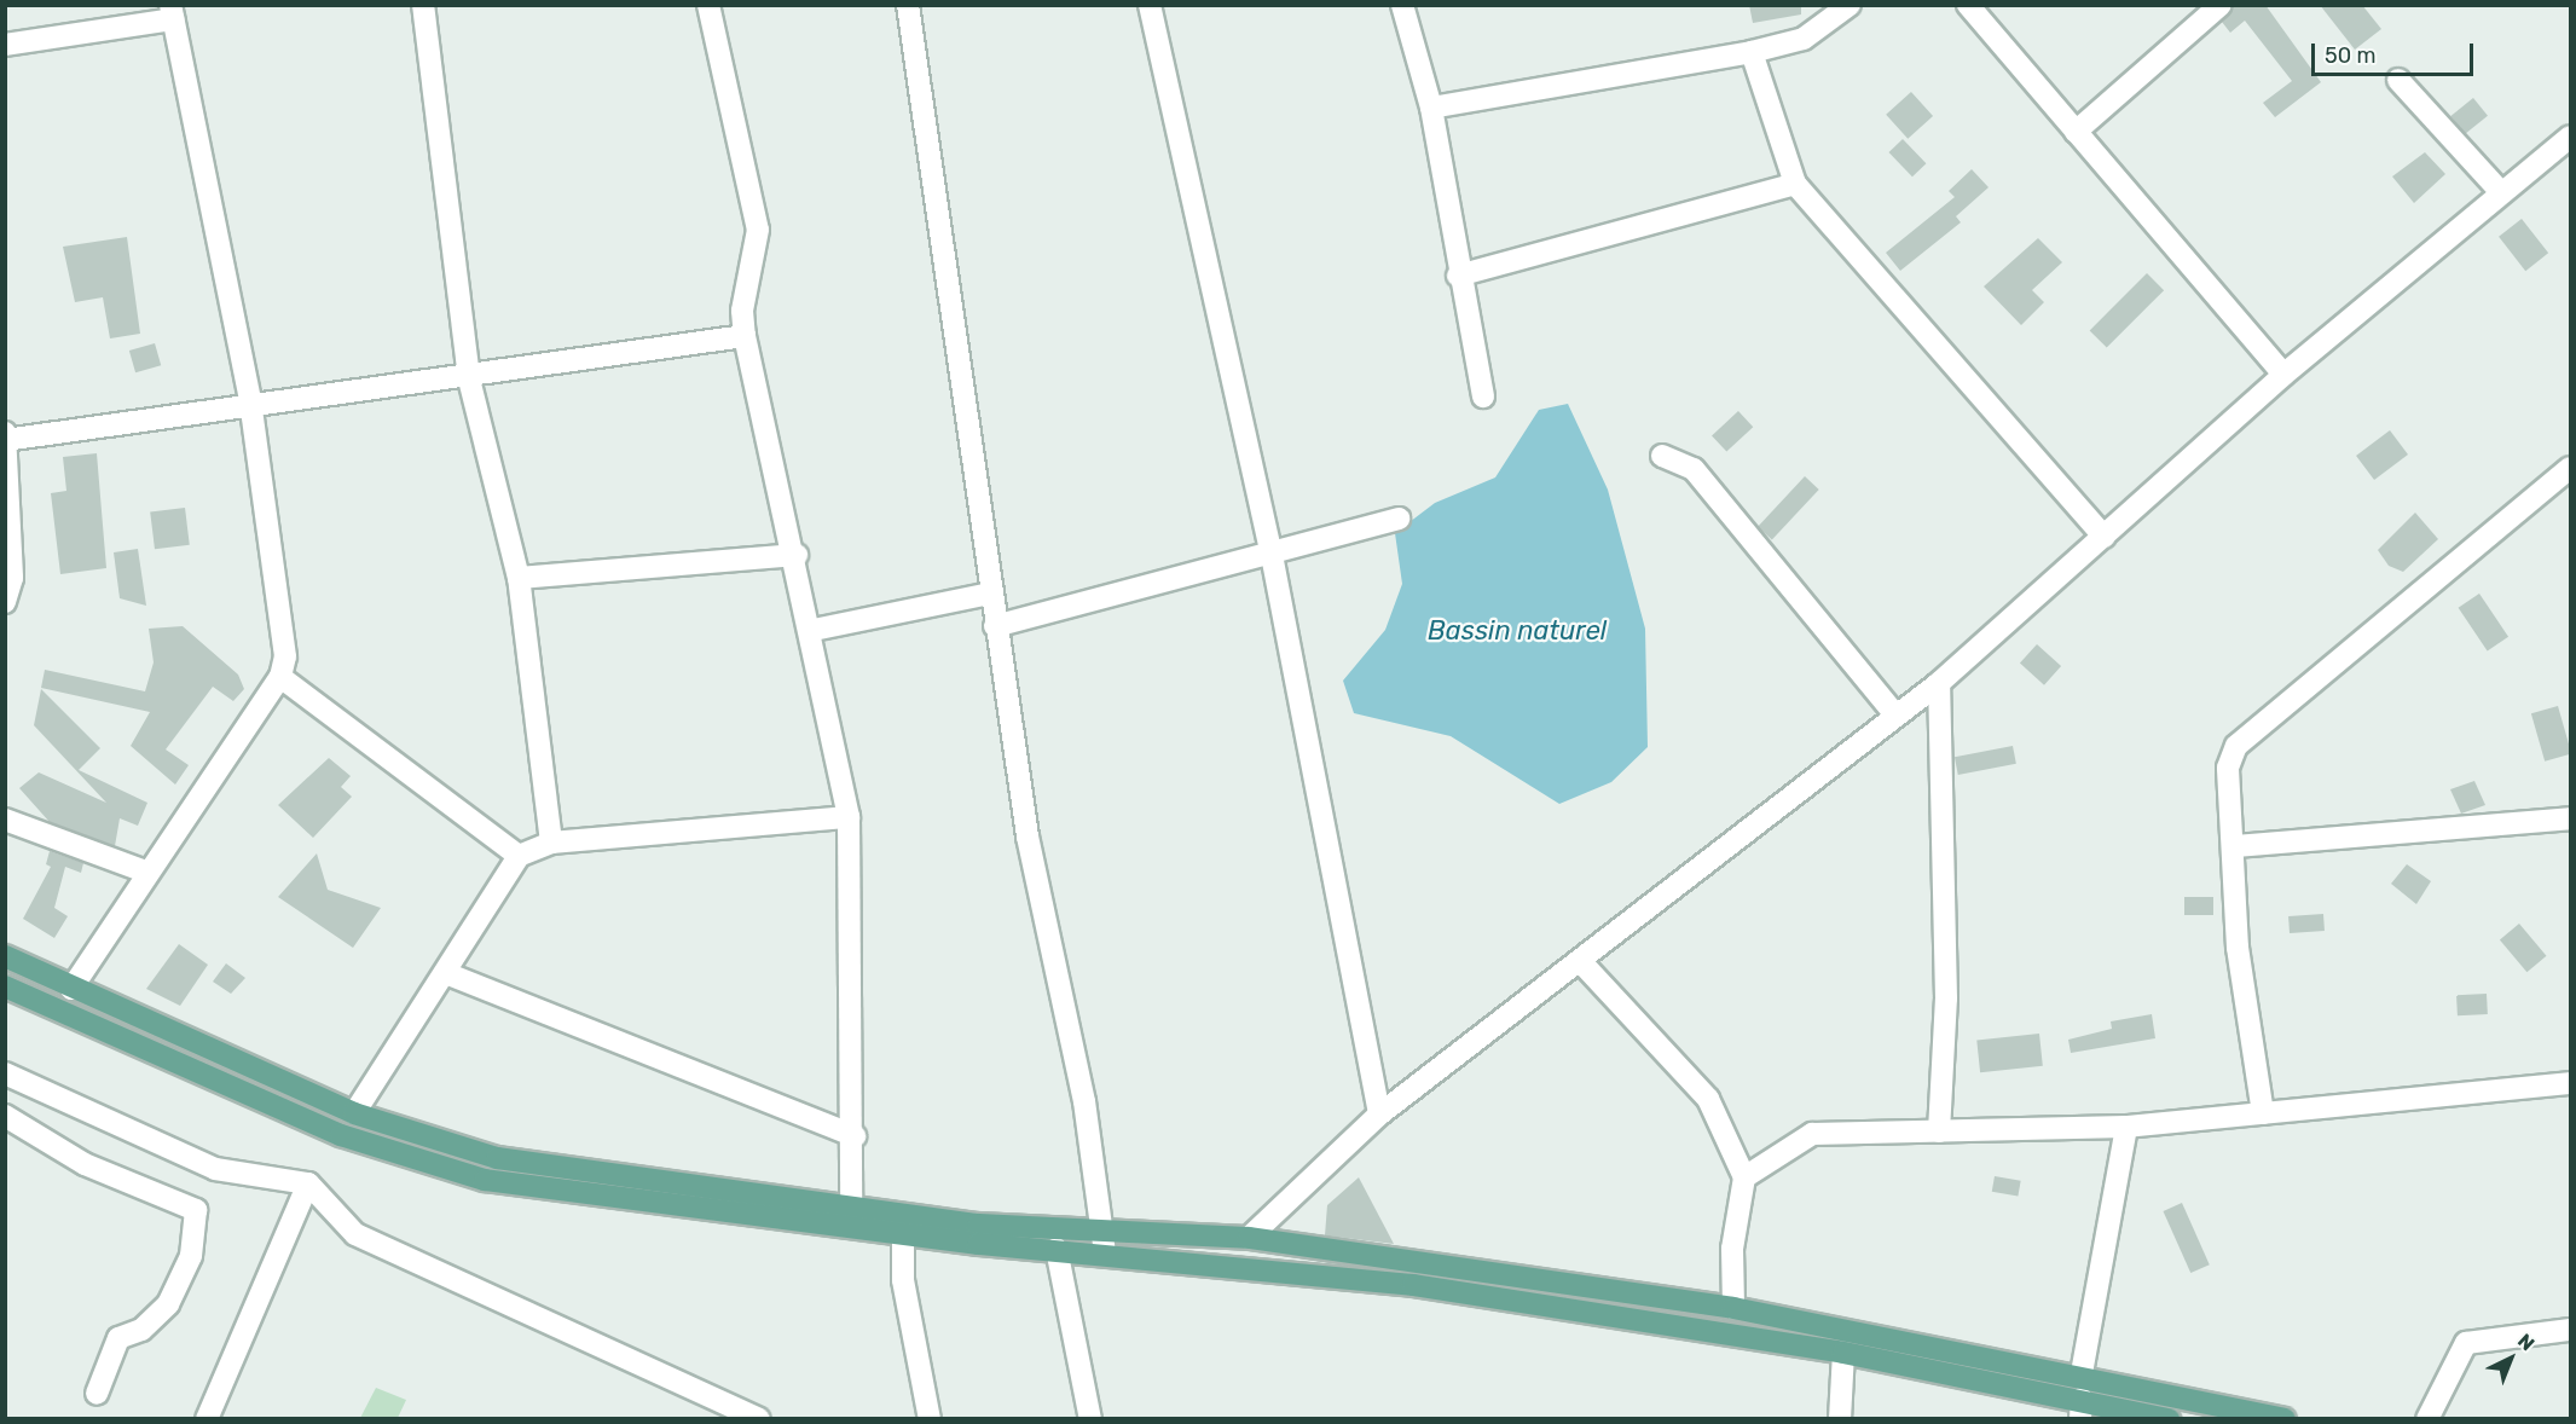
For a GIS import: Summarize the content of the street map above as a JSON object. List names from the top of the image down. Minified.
{"water":["Bassin naturel"],"scale_bar":"50 m","north":"top right"}
